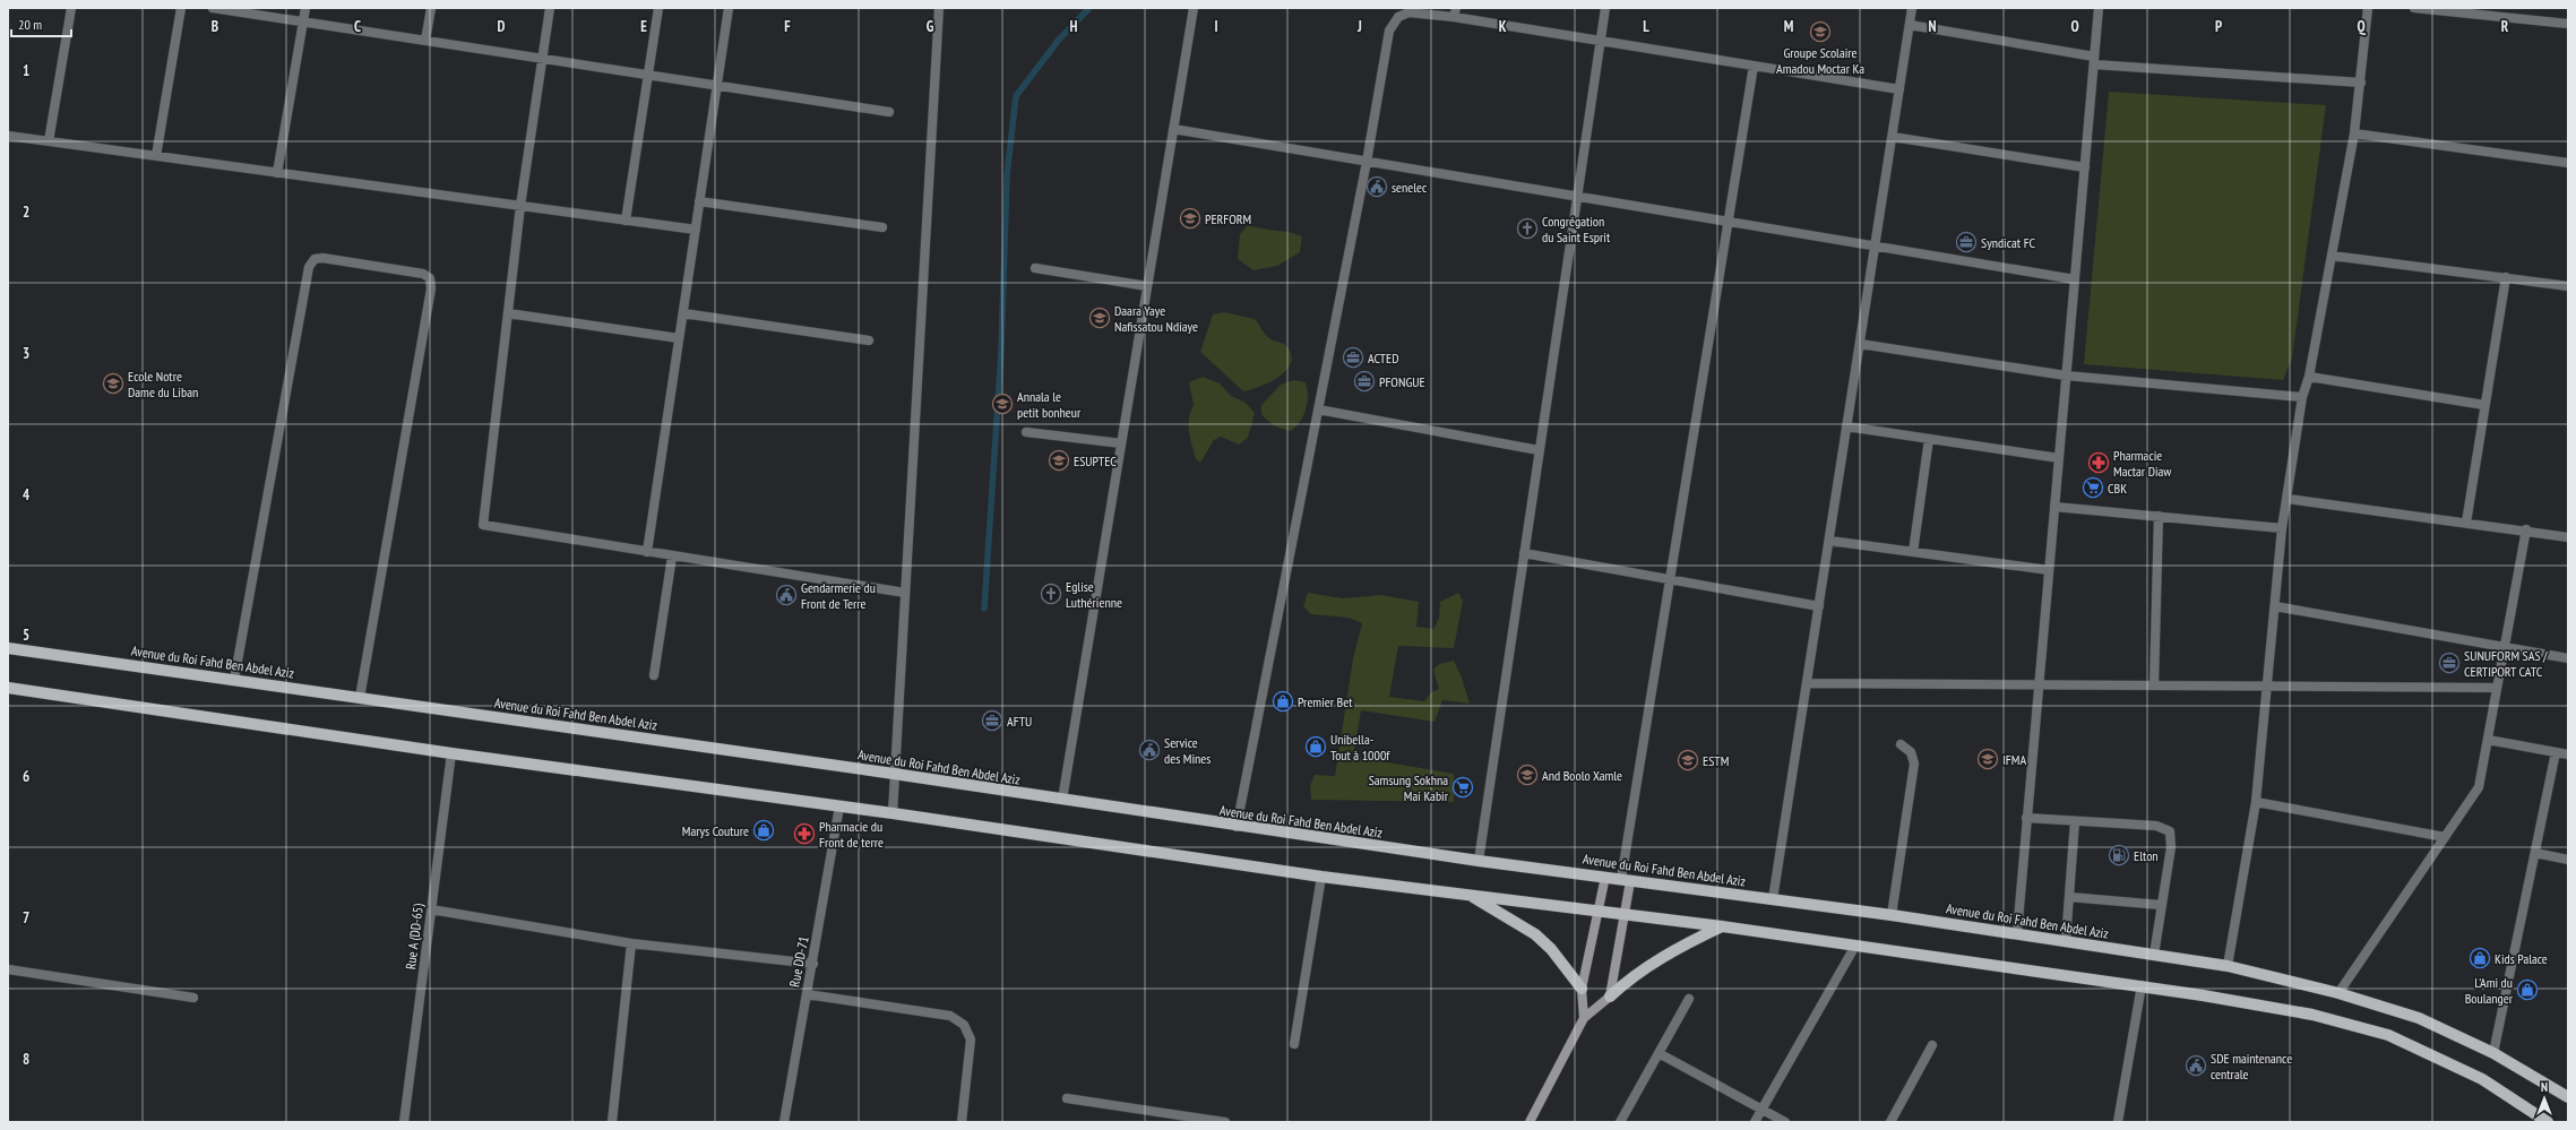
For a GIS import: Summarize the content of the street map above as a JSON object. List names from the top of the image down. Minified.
{"streets":{"main road":["Avenue du Roi Fahd Ben Abdel Aziz"],"street":["Rue A (DD-65)","Rue DD-71"]},"places":{"school or university":["Groupe Scolaire Amadou Moctar Ka","PERFORM","Daara Yaye Nafissatou Ndiaye","Ecole Notre Dame du Liban","Annala le petit bonheur","ESUPTEC","IFMA","ESTM","And Boolo Xamle"],"public building":["senelec","Gendarmerie du Front de Terre","Service des Mines","SDE maintenance centrale"],"church":["Congrégation du Saint Esprit","Eglise Luthérienne"],"office":["Syndicat FC","ACTED","PFONGUE","SUNUFORM SAS / CERTIPORT CATC","AFTU"],"pharmacy":["Pharmacie Mactar Diaw","Pharmacie du Front de terre"],"supermarket":["CBK","Samsung Sokhna Mai Kabir"],"shop":["Premier Bet","Unibella- Tout à 1000f","Marys Couture","Kids Palace","L'Ami du Boulanger"],"fuel station":["Elton"]},"scale_bar":"20 m","north":"top","grid":{"columns":["B","C","D","E","F","G","H","I","J","K","L","M","N","O","P","Q","R"],"rows":["1","2","3","4","5","6","7","8"]}}
